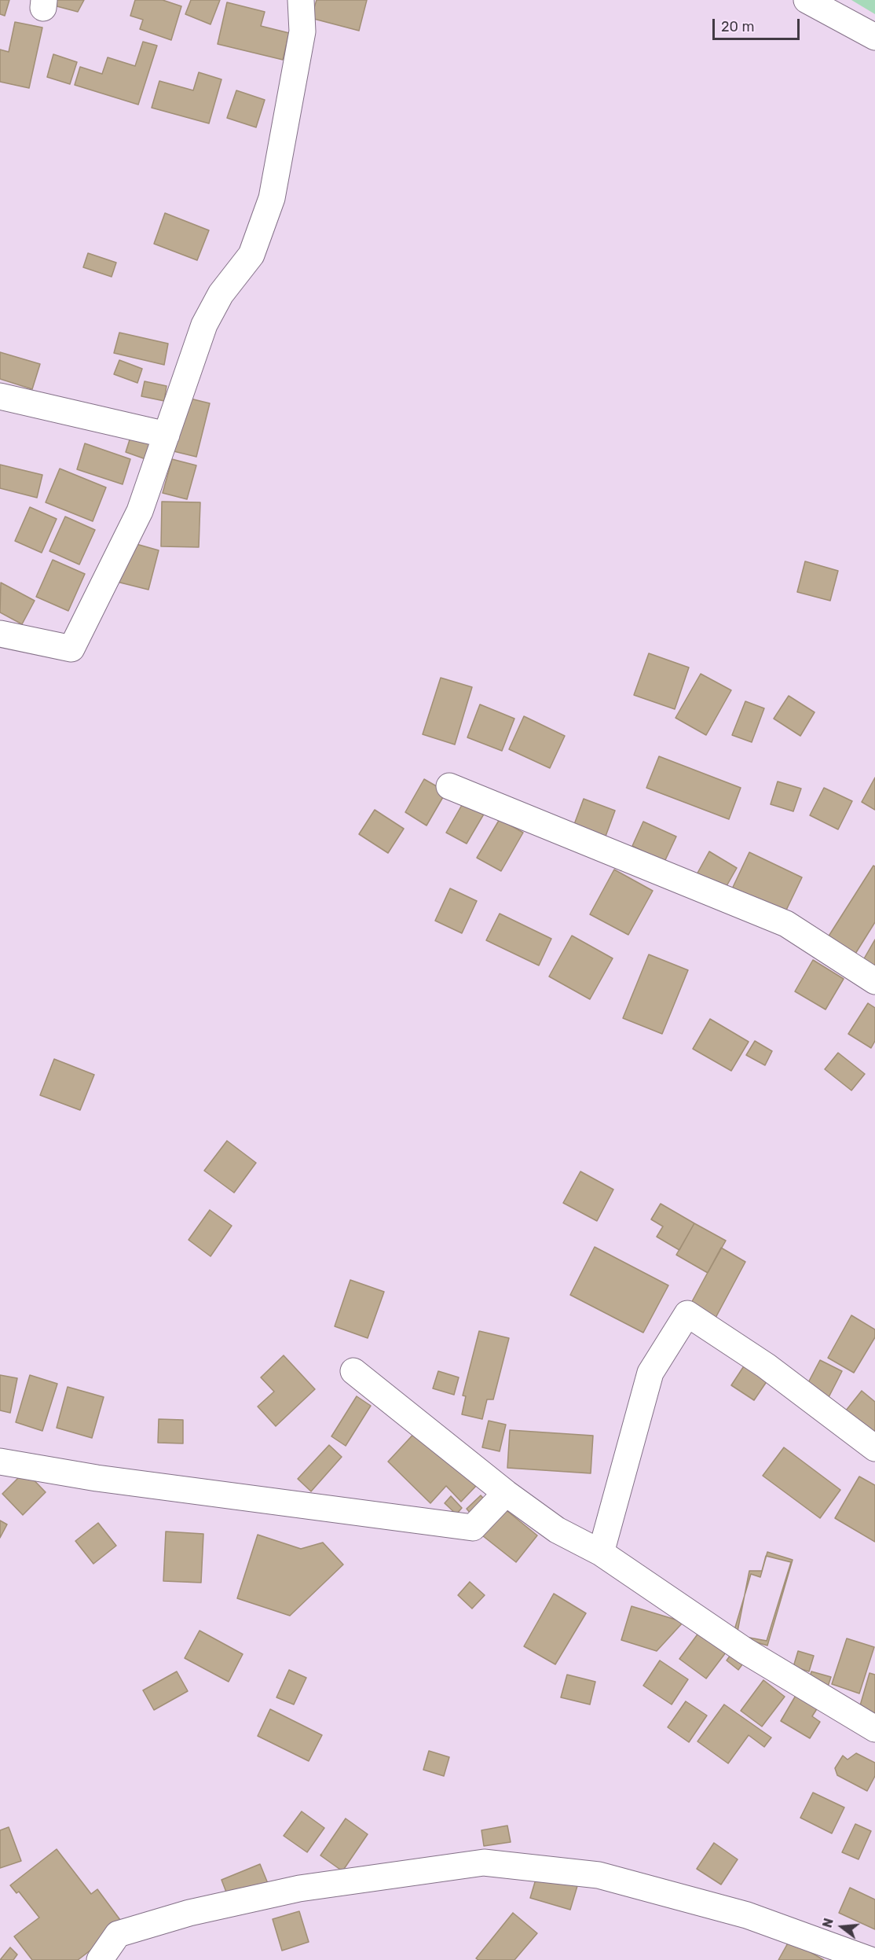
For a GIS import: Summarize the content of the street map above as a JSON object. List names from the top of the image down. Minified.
{"scale_bar":"20 m","north":"left"}
